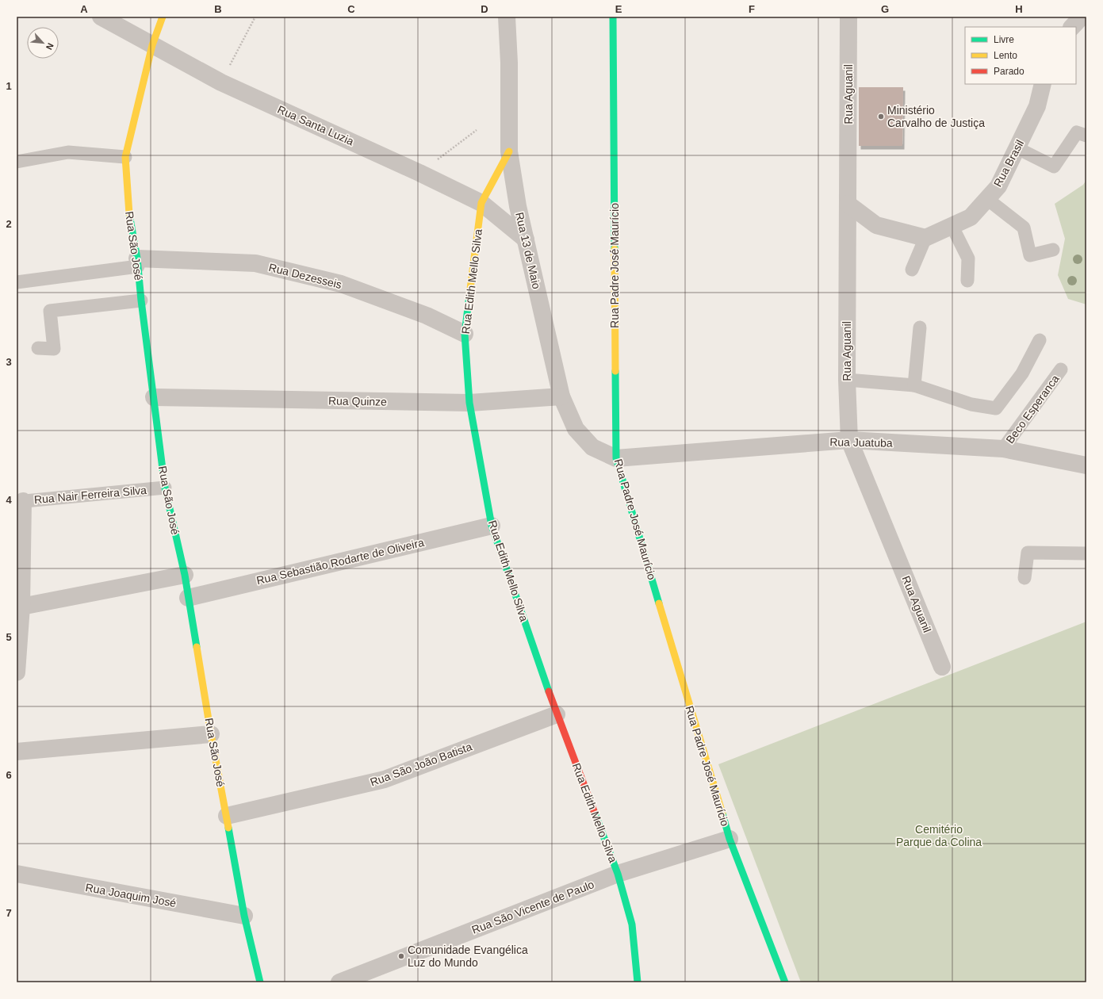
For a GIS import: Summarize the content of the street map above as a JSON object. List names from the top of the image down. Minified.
{"streets":{"street":["Rua Aguanil","Rua Santa Luzia","Rua Brasil","Rua São José","Rua 13 de Maio","Rua Padre José Maurício","Rua Dezesseis","Rua Edith Mello Silva","Rua Quinze","Rua Juatuba","Rua Sebastião Rodarte de Oliveira","Rua São João Batista","Rua Joaquim José","Rua São Vicente de Paulo"],"lane":["Beco Esperanca","Rua Nair Ferreira Silva"]},"crossings":[["Rua Aguanil","Rua Juatuba"],["Rua Santa Luzia","Rua São José"],["Rua Santa Luzia","Rua 13 de Maio"],["Rua Santa Luzia","Rua Edith Mello Silva"],["Rua São José","Rua Dezesseis"],["Rua São José","Rua Quinze"],["Rua São José","Rua Nair Ferreira Silva"],["Rua São José","Rua Sebastião Rodarte de Oliveira"],["Rua São José","Rua São João Batista"],["Rua São José","Rua Joaquim José"],["Rua 13 de Maio","Rua Padre José Maurício"],["Rua 13 de Maio","Rua Edith Mello Silva"],["Rua 13 de Maio","Rua Quinze"],["Rua 13 de Maio","Rua Juatuba"],["Rua Padre José Maurício","Rua Juatuba"],["Rua Padre José Maurício","Rua São Vicente de Paulo"],["Rua Dezesseis","Rua Edith Mello Silva"],["Rua Edith Mello Silva","Rua Quinze"],["Rua Edith Mello Silva","Rua Sebastião Rodarte de Oliveira"],["Rua Edith Mello Silva","Rua São João Batista"],["Rua Edith Mello Silva","Rua São Vicente de Paulo"],["Beco Esperanca","Rua Juatuba"]],"parks":["Cemitério Parque da Colina"],"places":["Ministério Carvalho de Justiça","Comunidade Evangélica Luz do Mundo"],"legend":["Livre","Lento","Parado"],"north":"bottom right","grid":{"columns":["A","B","C","D","E","F","G","H"],"rows":["1","2","3","4","5","6","7"]}}
